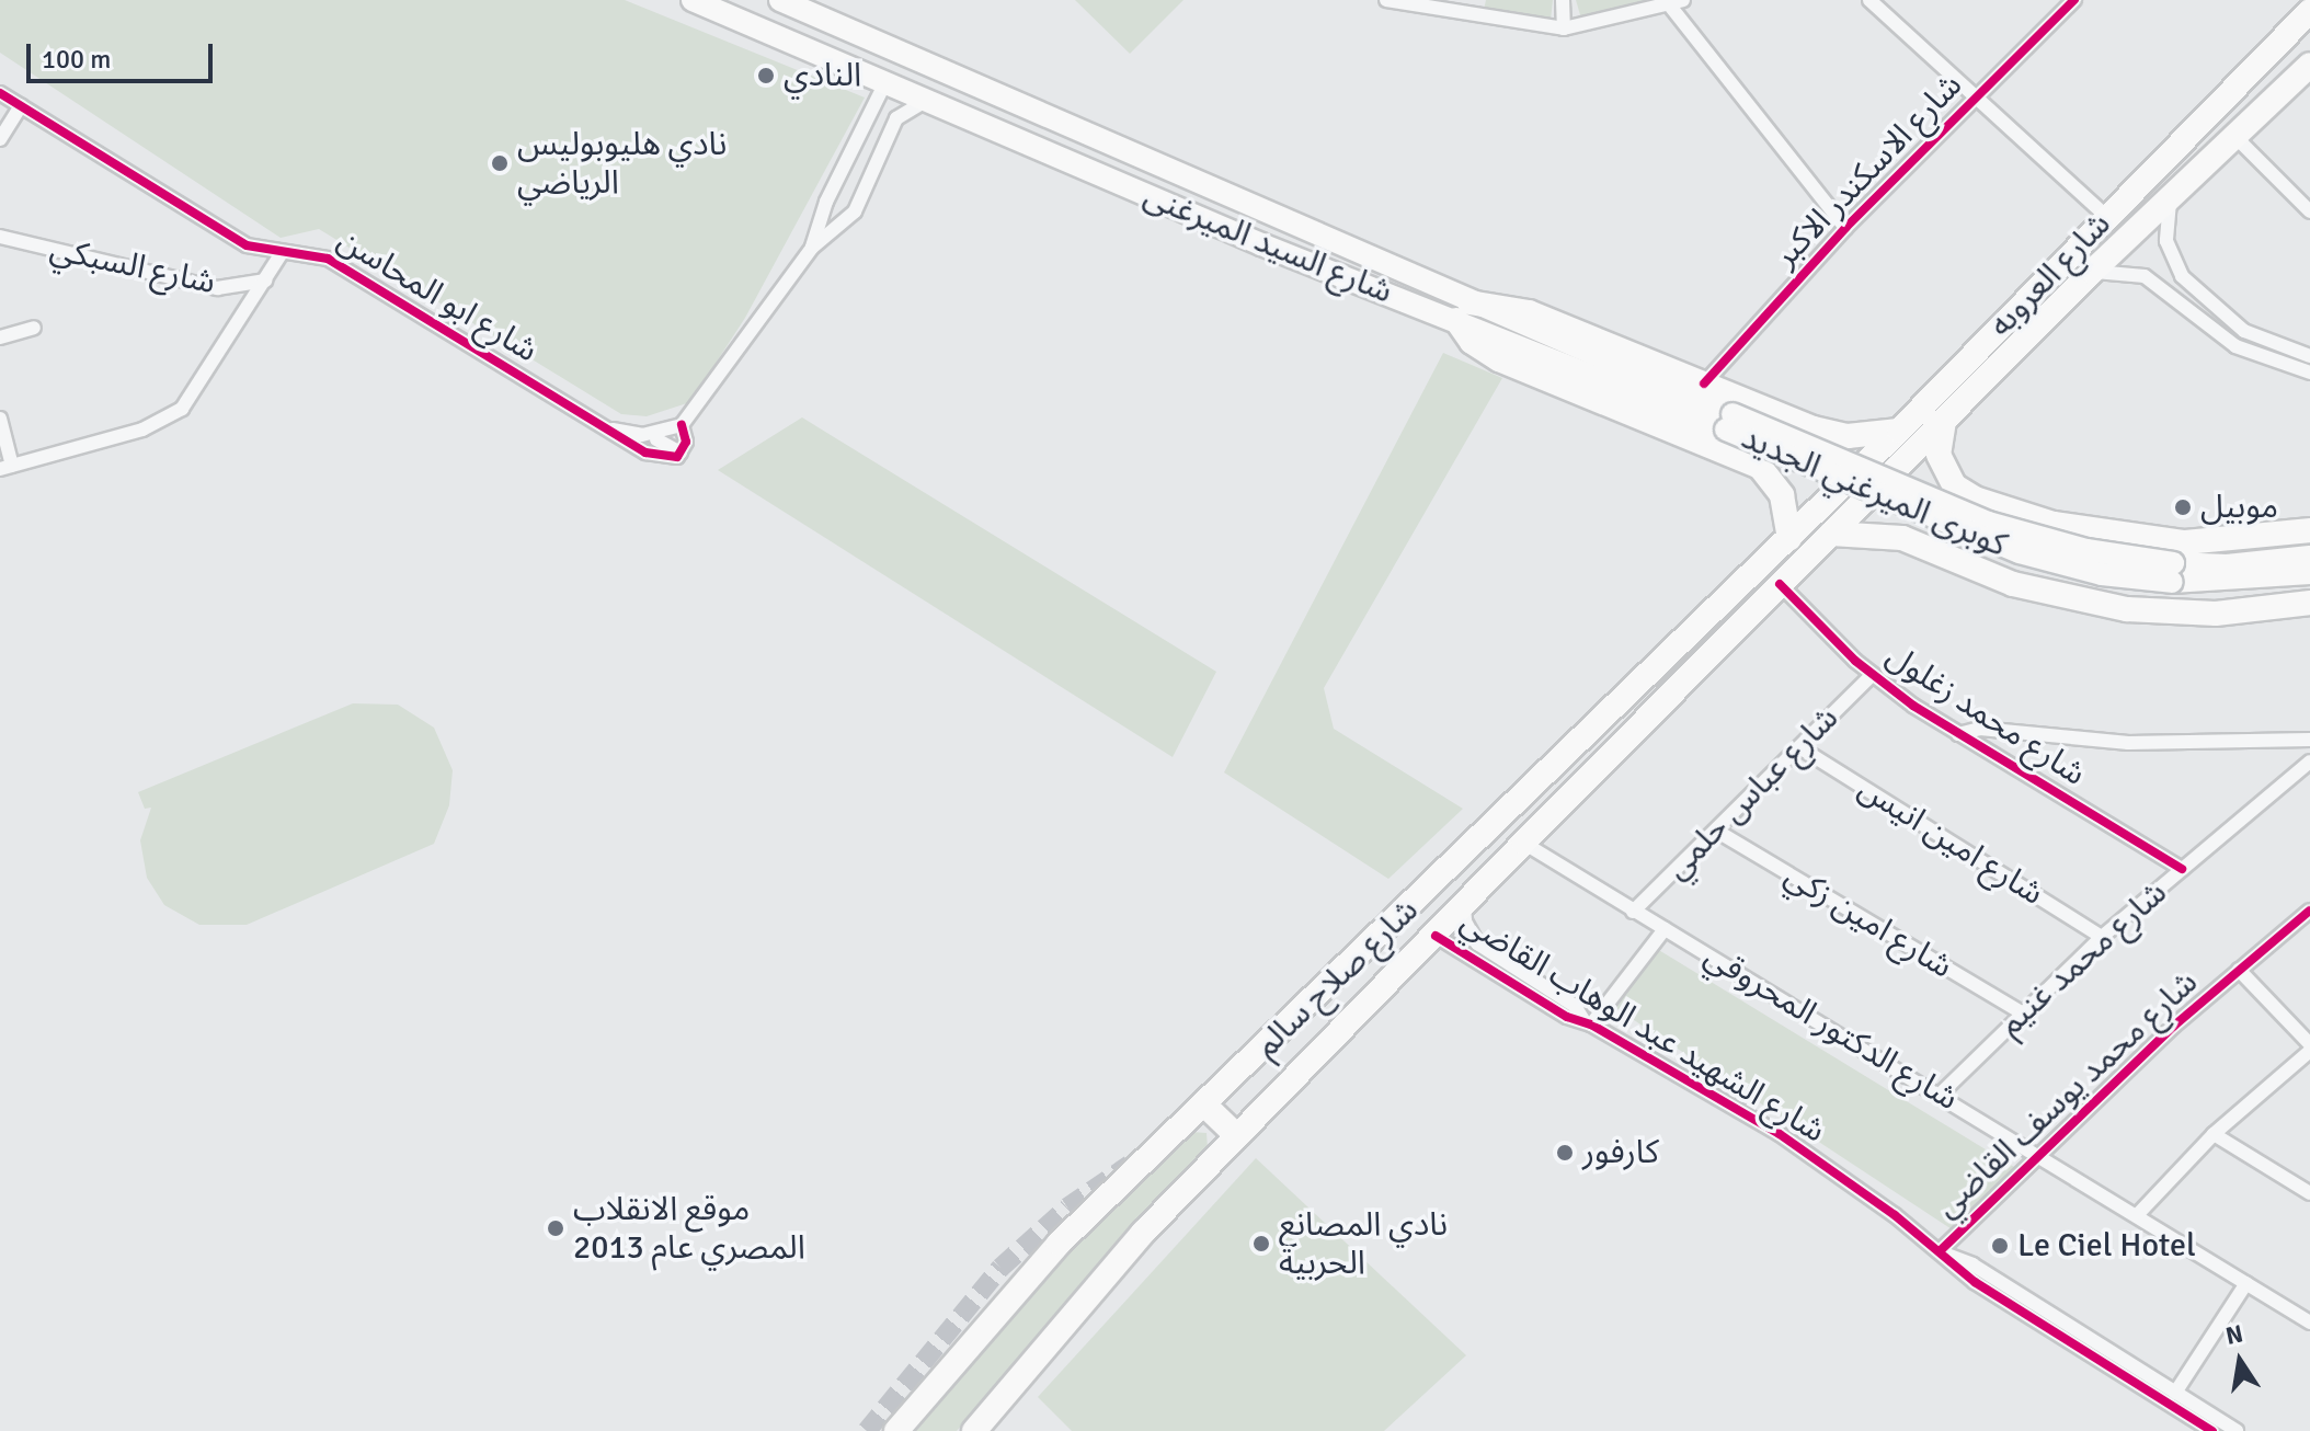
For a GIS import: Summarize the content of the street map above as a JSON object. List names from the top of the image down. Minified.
{"streets":{"highway":["شارع السيد الميرغنى","شارع العروبه","شارع صلاح سالم"],"main road":["كوبرى الميرغني الجديد"],"street":["شارع الاسكندر الاكبر","شارع السبكي","شارع ابو المحاسن","شارع محمد زغلول","شارع عباس حلمي","شارع امين انيس","شارع امين زكي","شارع محمد غنيم","شارع الشهيد عبد الوهاب القاضي","شارع الدكتور المحروقي","شارع محمد يوسف القاضي"]},"crossings":[["شارع الاسكندر الاكبر","شارع السيد الميرغنى"],["شارع السيد الميرغنى","شارع العروبه"],["شارع السيد الميرغنى","كوبرى الميرغني الجديد"],["شارع السيد الميرغنى","شارع صلاح سالم"],["شارع العروبه","شارع صلاح سالم"],["شارع محمد زغلول","شارع عباس حلمي"],["شارع محمد زغلول","شارع محمد غنيم"],["شارع محمد زغلول","شارع صلاح سالم"],["شارع عباس حلمي","شارع امين انيس"],["شارع عباس حلمي","شارع امين زكي"],["شارع عباس حلمي","شارع الدكتور المحروقي"],["شارع امين انيس","شارع محمد غنيم"],["شارع امين زكي","شارع محمد غنيم"],["شارع محمد غنيم","شارع الدكتور المحروقي"],["شارع صلاح سالم","شارع الشهيد عبد الوهاب القاضي"],["شارع صلاح سالم","شارع الدكتور المحروقي"],["شارع الشهيد عبد الوهاب القاضي","شارع محمد يوسف القاضي"],["شارع الدكتور المحروقي","شارع محمد يوسف القاضي"]],"places":["النادي","نادي هليوبوليس الرياضي","موبيل","كارفور","موقع الانقلاب المصري عام 2013","نادي المصانع الحربية","Le Ciel Hotel"],"scale_bar":"100 m","north":"top"}
